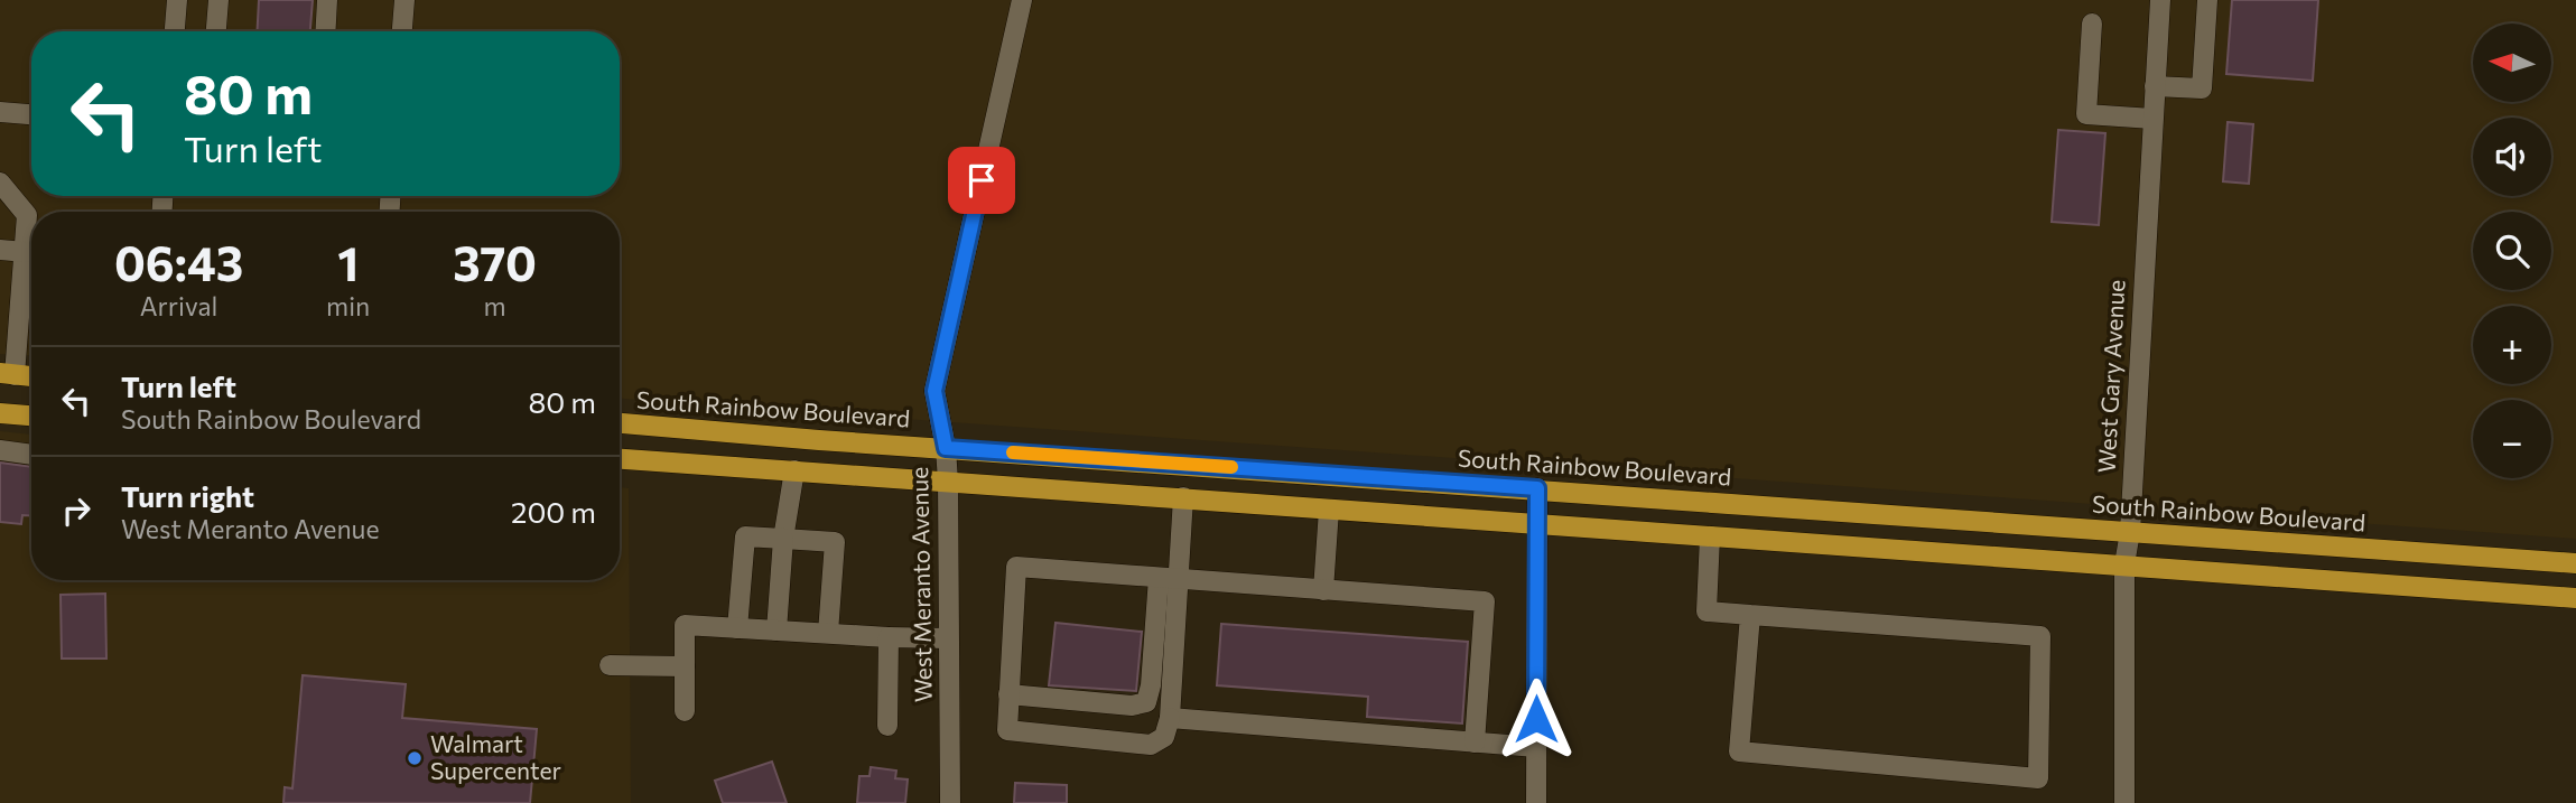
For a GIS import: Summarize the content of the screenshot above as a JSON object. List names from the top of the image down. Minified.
{"streets":{"main road":["South Rainbow Boulevard"],"street":["West Gary Avenue","West Meranto Avenue"]},"crossings":[["West Gary Avenue","South Rainbow Boulevard"],["South Rainbow Boulevard","West Meranto Avenue"]],"places":["Walmart Supercenter"],"north":"left","page":{"map_buttons":["+","−"],"turn":["80 m","Turn left"],"eta":["06:43","Arrival","1","min","370","m"],"list":[{"name":"Turn left","note":"South Rainbow Boulevard","value":"80 m"},{"name":"Turn right","note":"West Meranto Avenue","value":"200 m"}]}}
